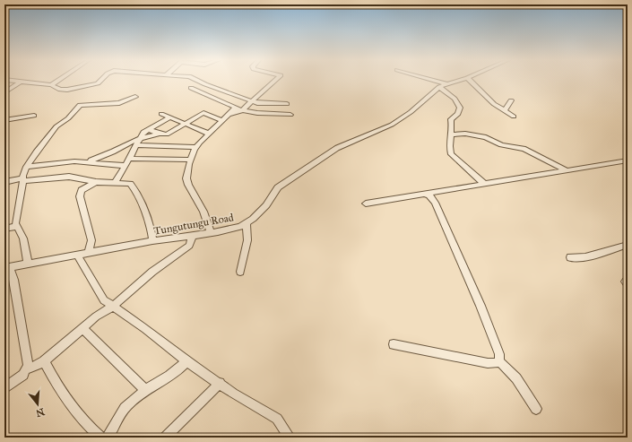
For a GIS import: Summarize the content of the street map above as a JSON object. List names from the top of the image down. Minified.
{"streets":{"street":["Tungutungu Road"]},"north":"bottom"}
